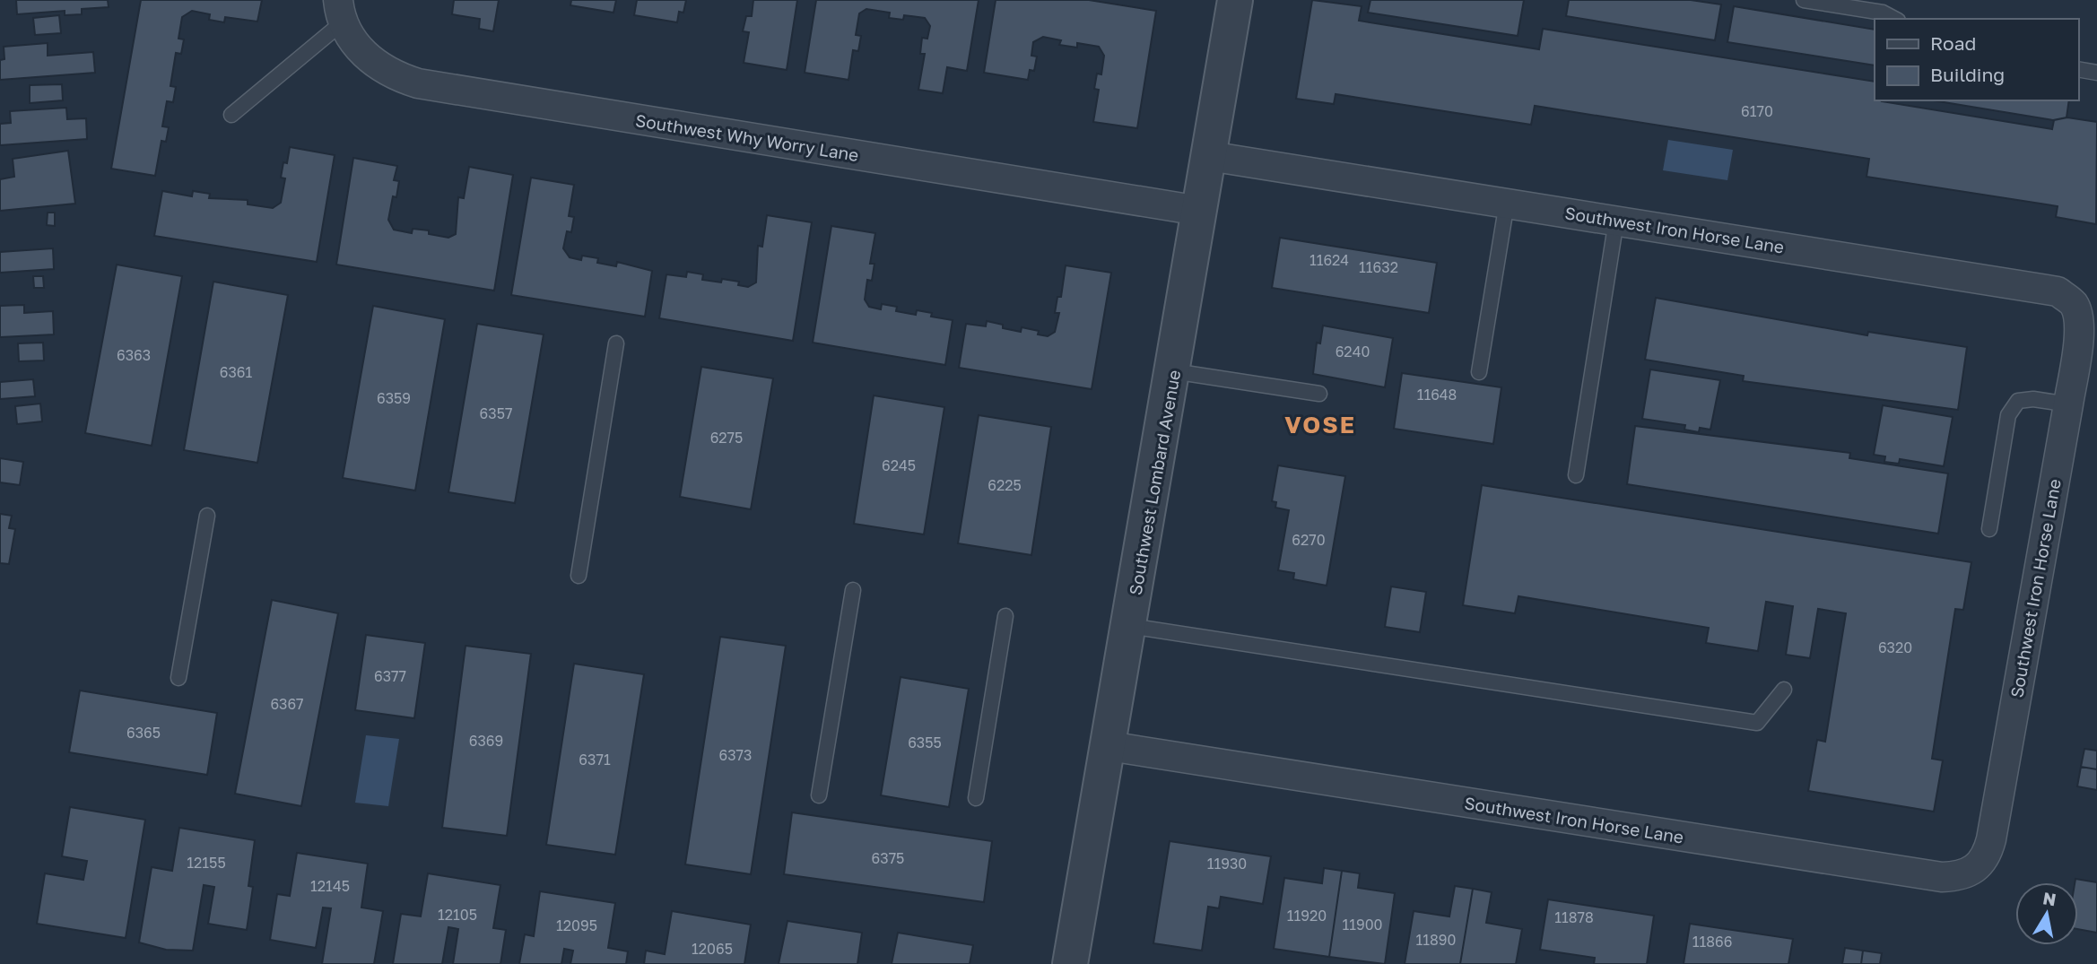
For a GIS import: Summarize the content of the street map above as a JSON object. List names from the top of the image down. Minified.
{"streets":{"street":["Southwest Why Worry Lane","Southwest Iron Horse Lane","Southwest Lombard Avenue"]},"crossings":[["Southwest Why Worry Lane","Southwest Lombard Avenue"],["Southwest Iron Horse Lane","Southwest Lombard Avenue"]],"districts":["VOSE"],"house_numbers":["6170","11624","11632","6240","6363","6361","11648","6359","6357","6275","6245","6225","6270","6320","6377","6367","6365","6369","6355","6373","6371","6375","12155","11930","12145","12105","11920","11878","11900","12095","11890","11866","12065"],"legend":["Road","Building"],"north":"top"}
